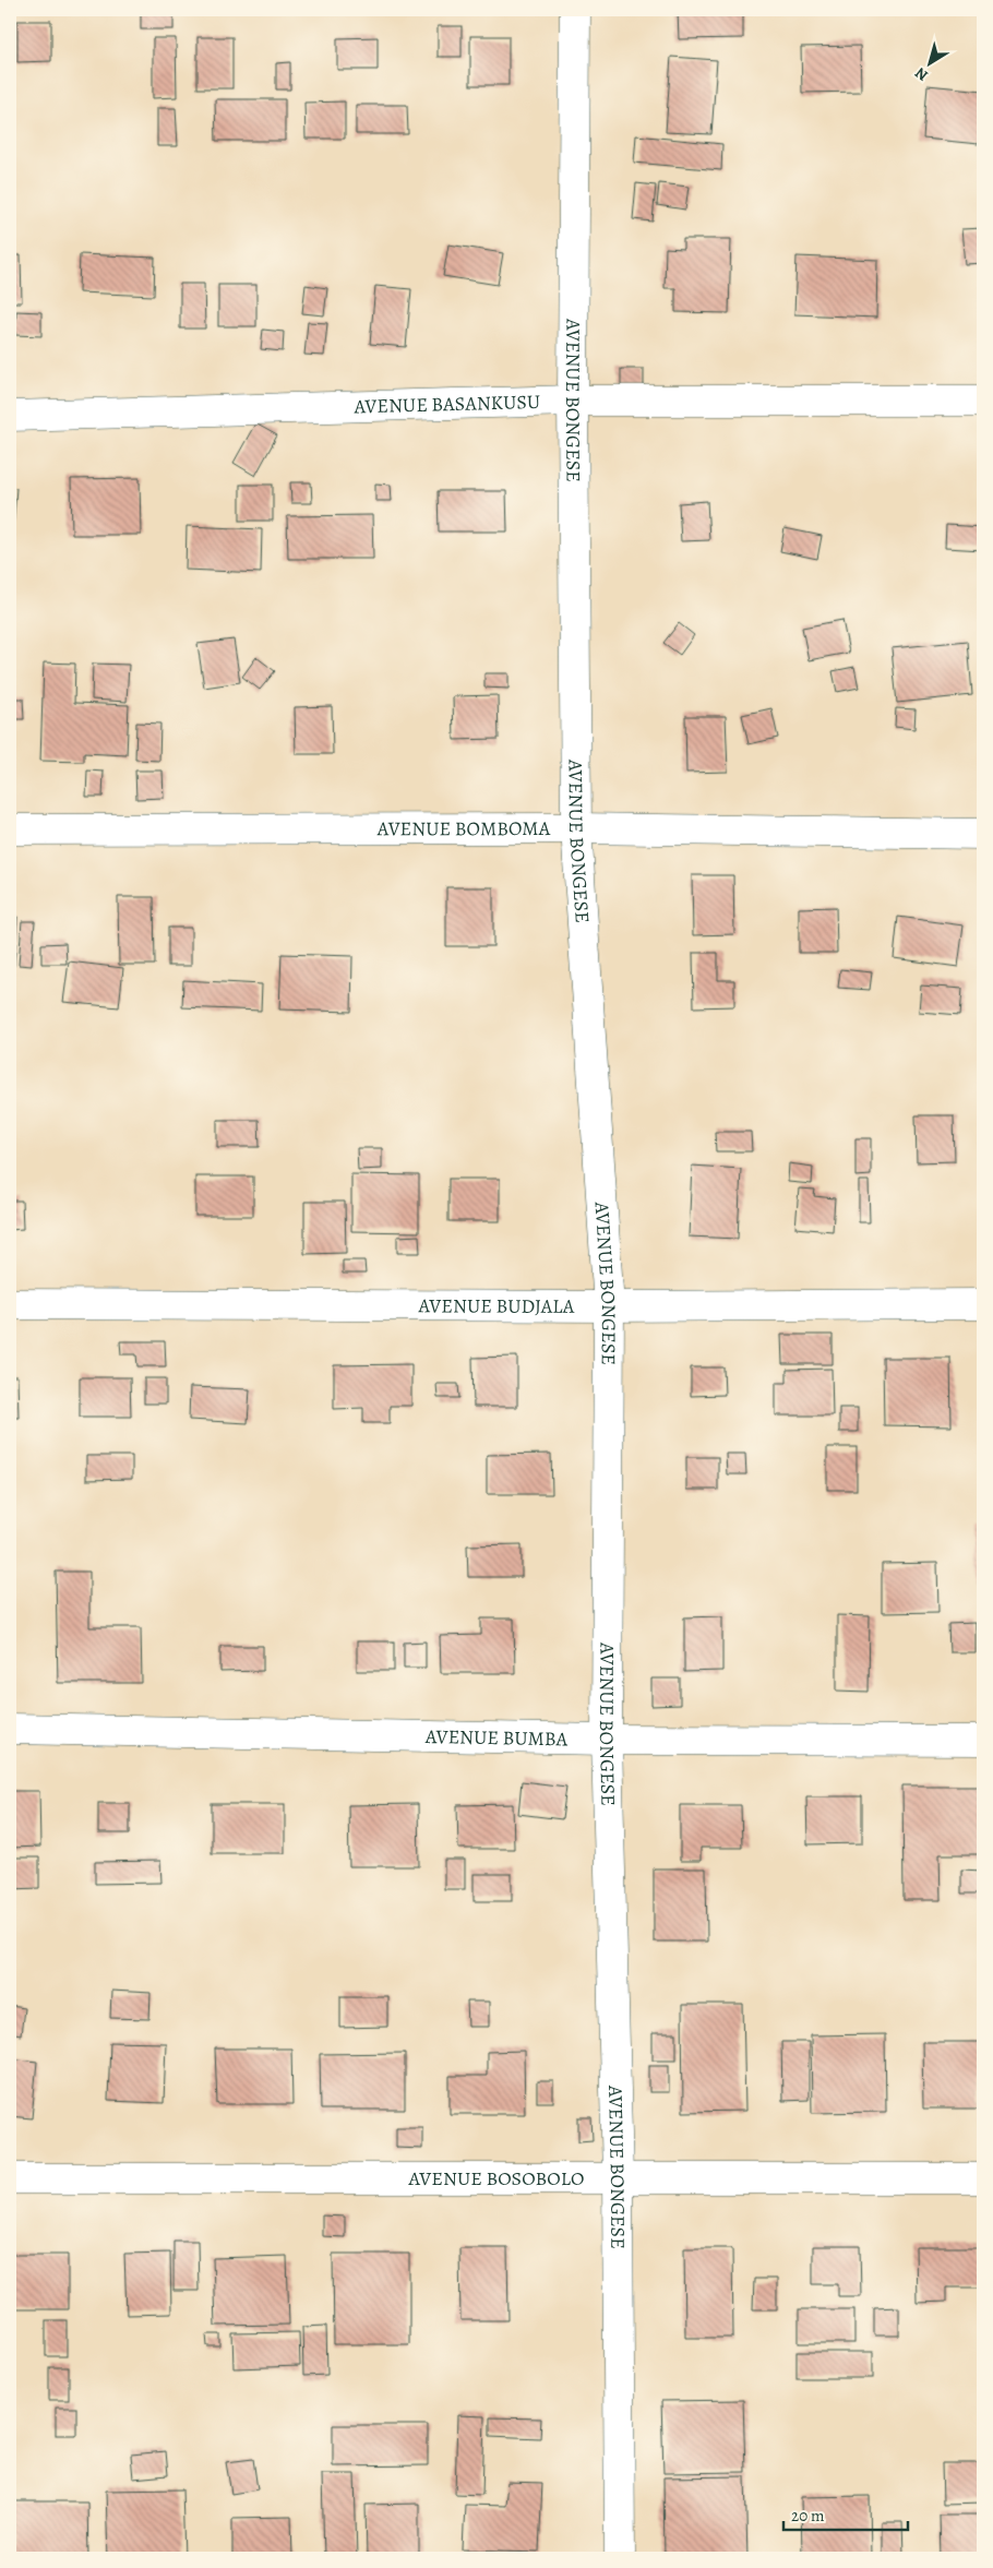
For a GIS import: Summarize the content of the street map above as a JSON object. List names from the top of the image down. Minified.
{"streets":{"street":["AVENUE BONGESE","AVENUE BASANKUSU","AVENUE BOMBOMA","AVENUE BUDJALA","AVENUE BUMBA","AVENUE BOSOBOLO"]},"crossings":[["AVENUE BONGESE","AVENUE BASANKUSU"],["AVENUE BONGESE","AVENUE BOMBOMA"],["AVENUE BONGESE","AVENUE BUDJALA"],["AVENUE BONGESE","AVENUE BUMBA"],["AVENUE BONGESE","AVENUE BOSOBOLO"]],"scale_bar":"20 m","north":"bottom left"}
